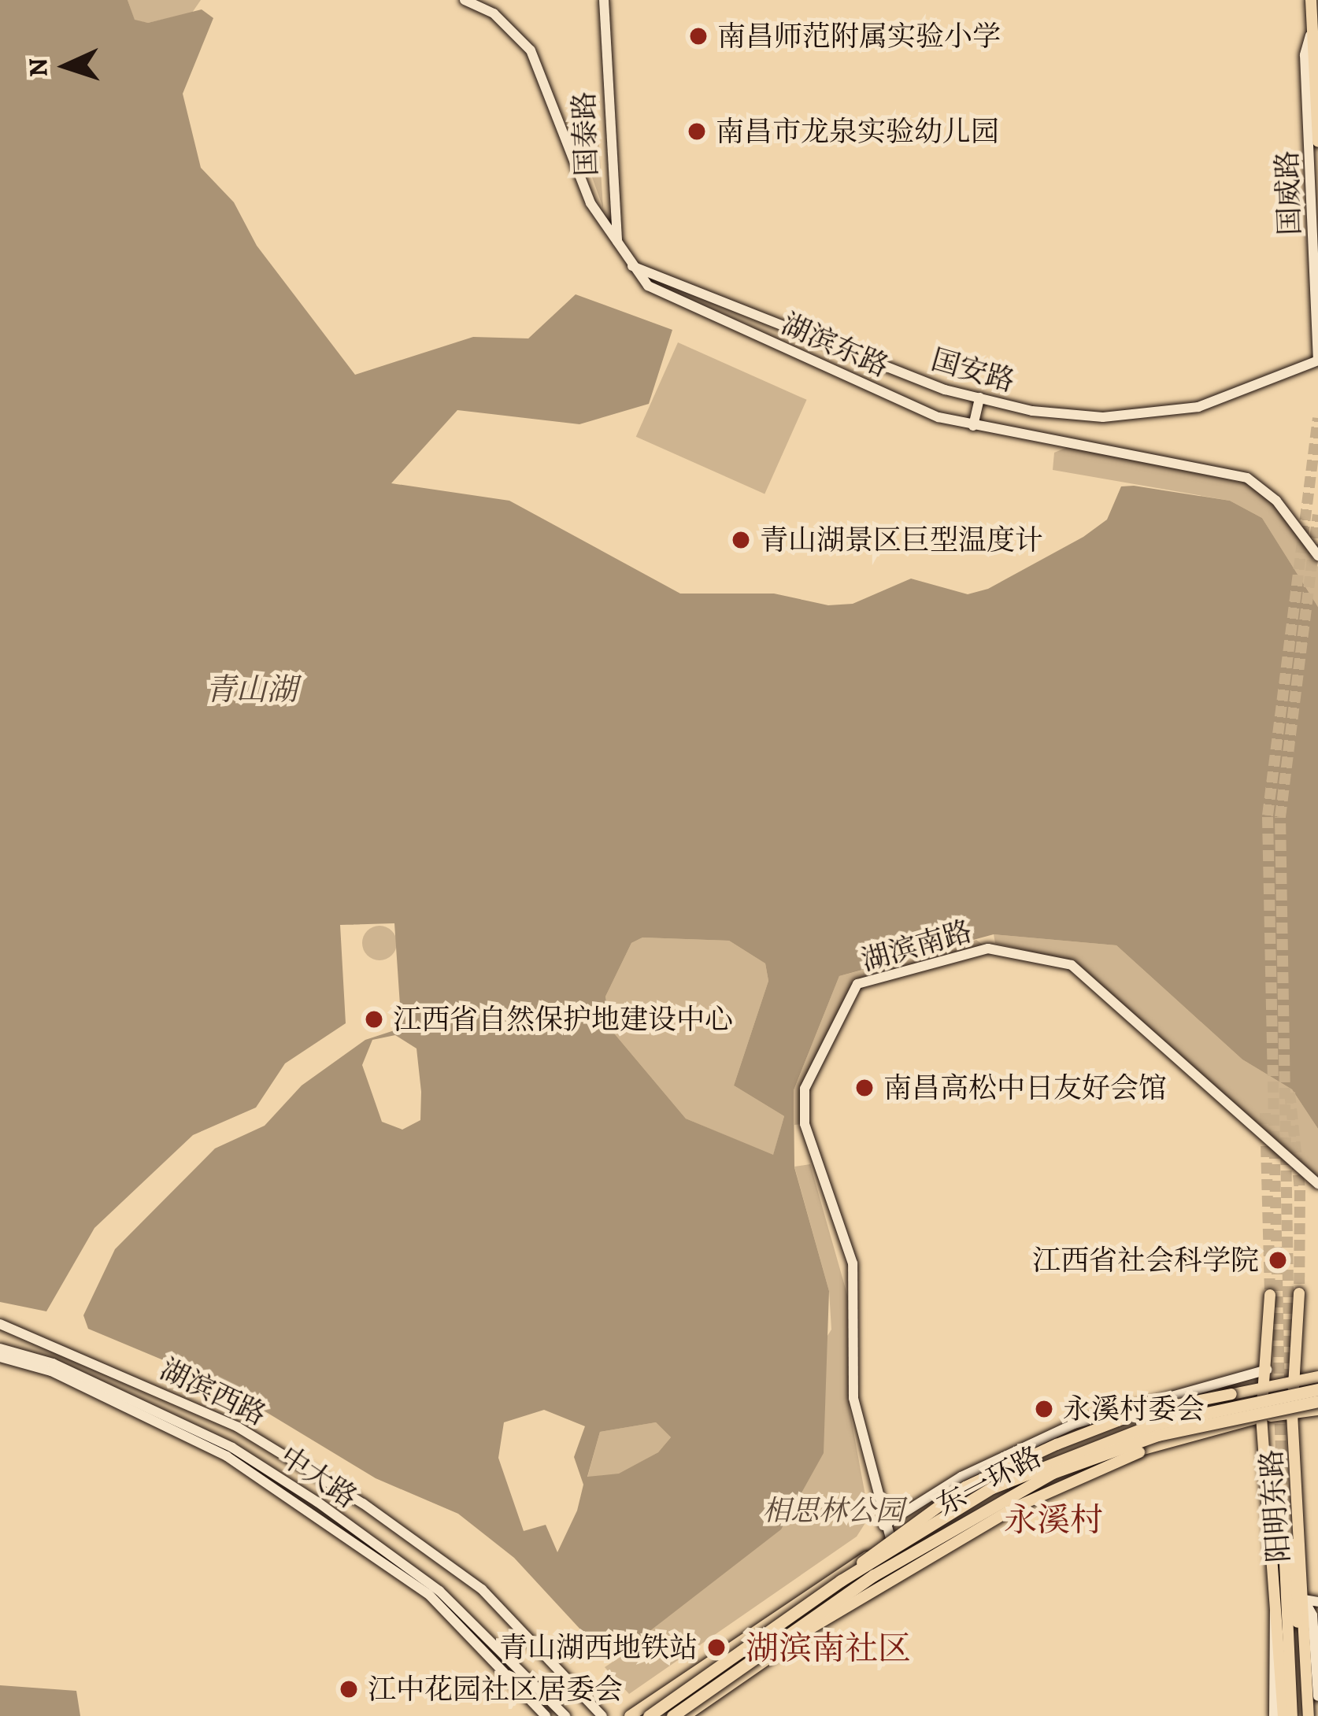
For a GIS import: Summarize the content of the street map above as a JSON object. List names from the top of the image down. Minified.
{"streets":{"highway":["东一环路"],"main road":["国威路","阳明东路"],"street":["国泰路","湖滨东路","国安路","湖滨南路","湖滨西路","中大路"]},"crossings":[["国泰路","湖滨东路"],["国泰路","国安路"],["国威路","国安路"],["湖滨东路","国安路"]],"districts":["永溪村","湖滨南社区"],"water":["青山湖"],"parks":["相思林公园"],"places":["南昌师范附属实验小学","南昌市龙泉实验幼儿园","青山湖景区巨型温度计","江西省自然保护地建设中心","南昌高松中日友好会馆","江西省社会科学院","永溪村委会","青山湖西地铁站","江中花园社区居委会"],"north":"left"}
